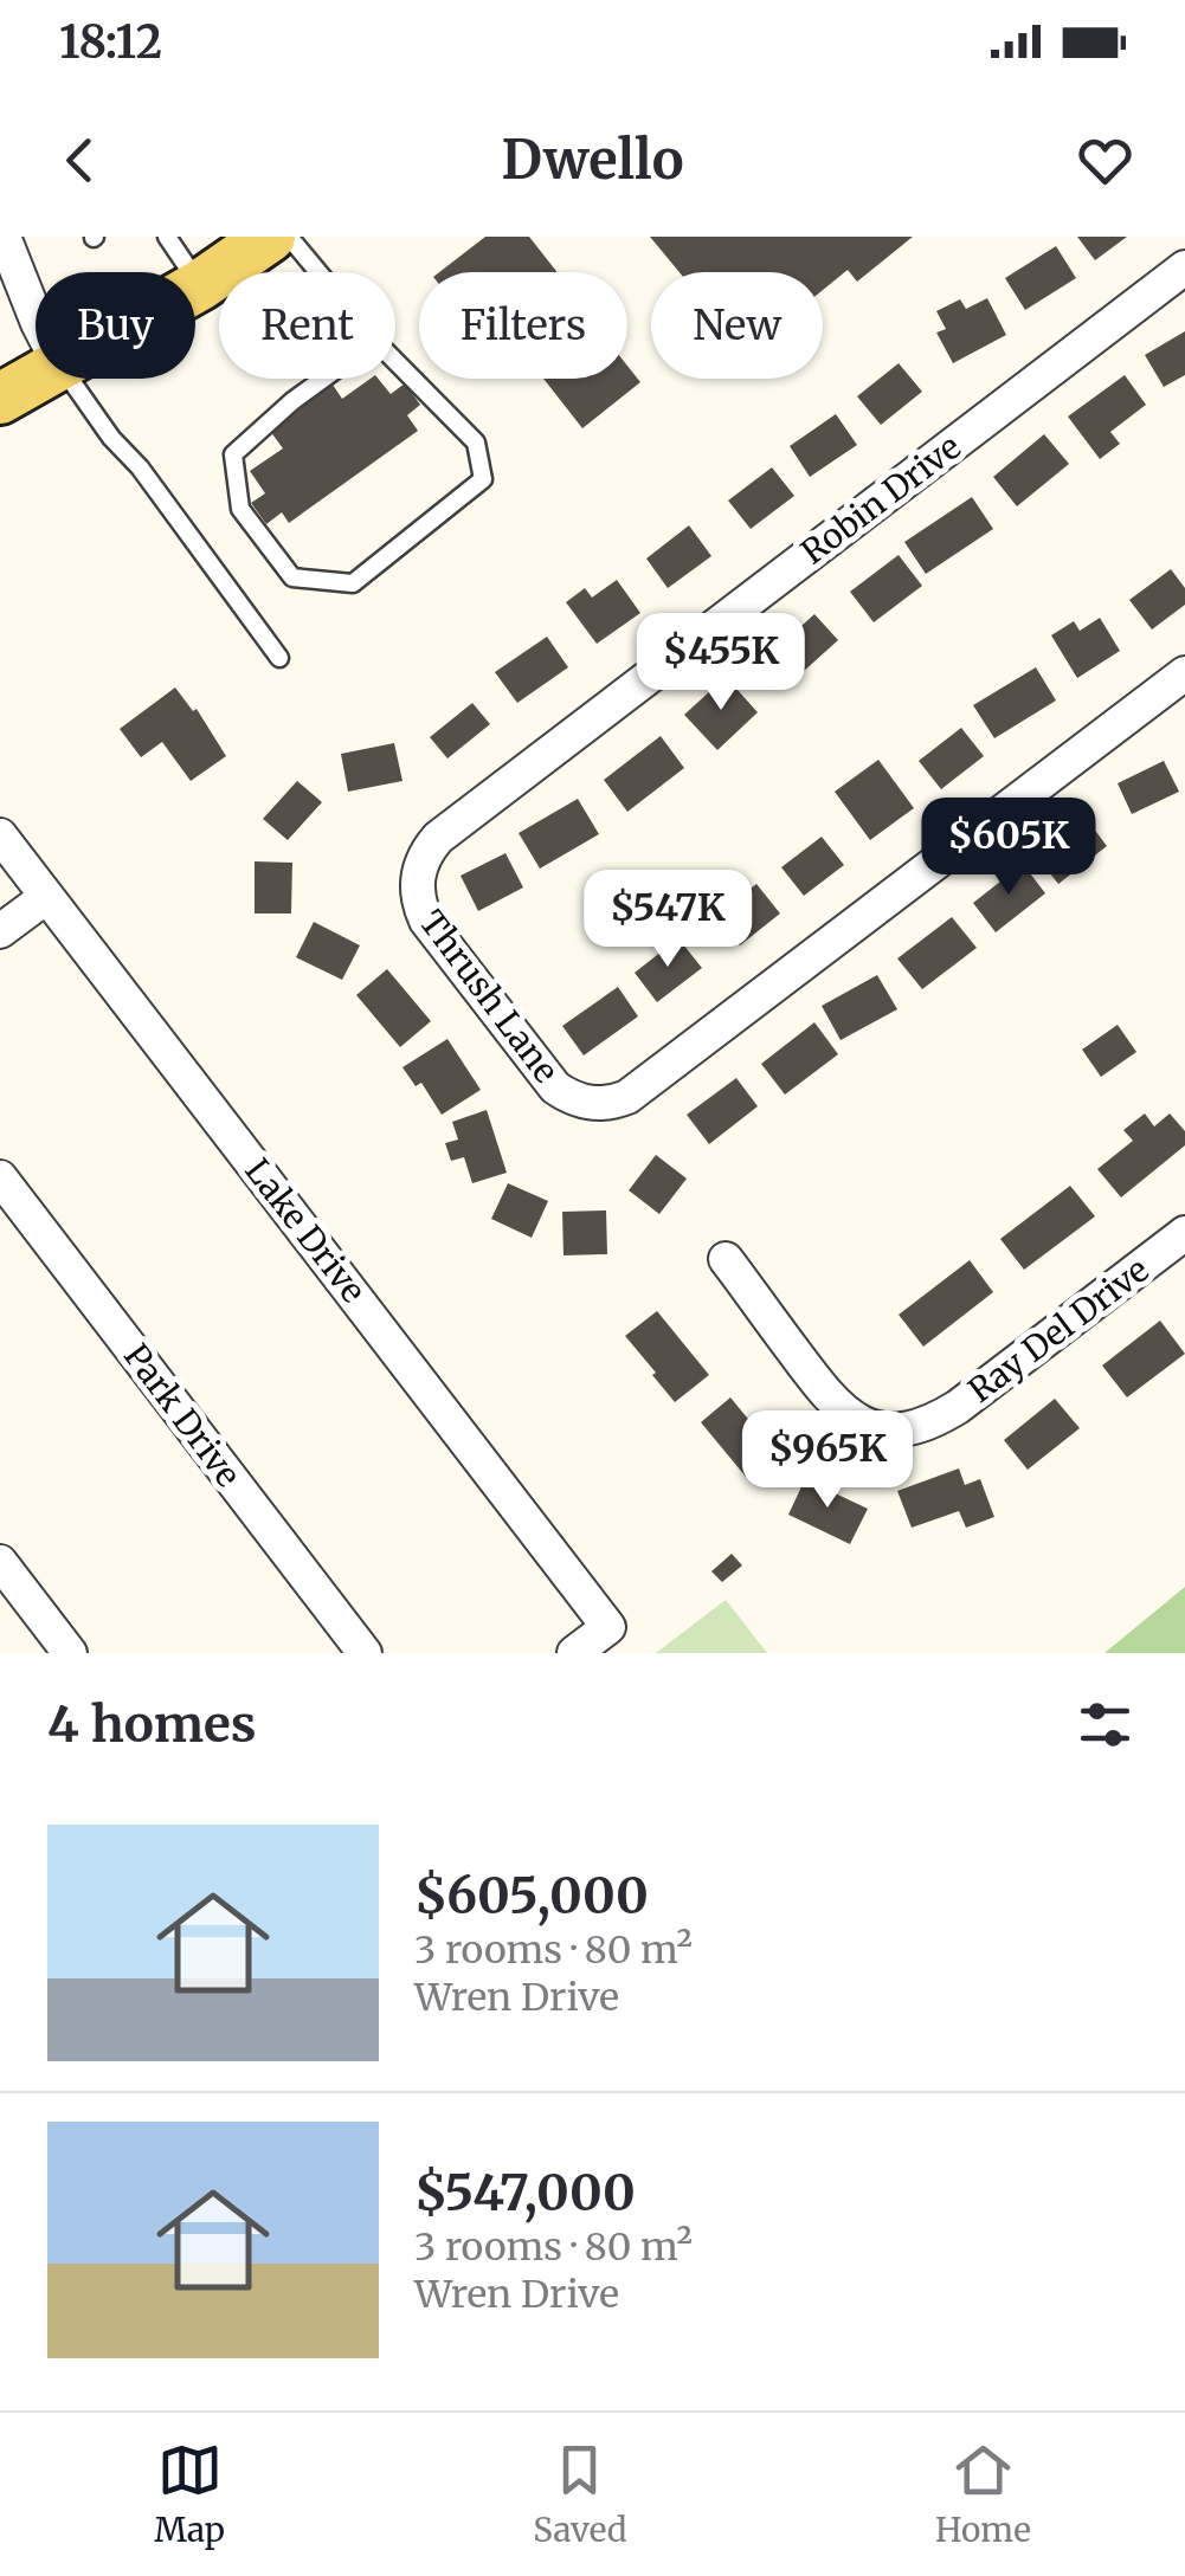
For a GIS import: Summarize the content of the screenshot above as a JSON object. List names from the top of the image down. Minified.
{"streets":{"street":["Robin Drive","Thrush Lane","Lake Drive","Ray Del Drive","Park Drive"]},"crossings":[["Robin Drive","Thrush Lane"]],"page":{"status":"18:12","header":"Dwello","chip":["Buy","Rent","Filters","New"],"price":["$455K","$605K","$547K","$965K"],"heading":"4 homes","list":[{"name":"$605,000","note":"3 rooms · 80 m² · Wren Drive"},{"name":"$547,000","note":"3 rooms · 80 m² · Wren Drive"}],"tabs":["Map","Saved","Home"]}}
